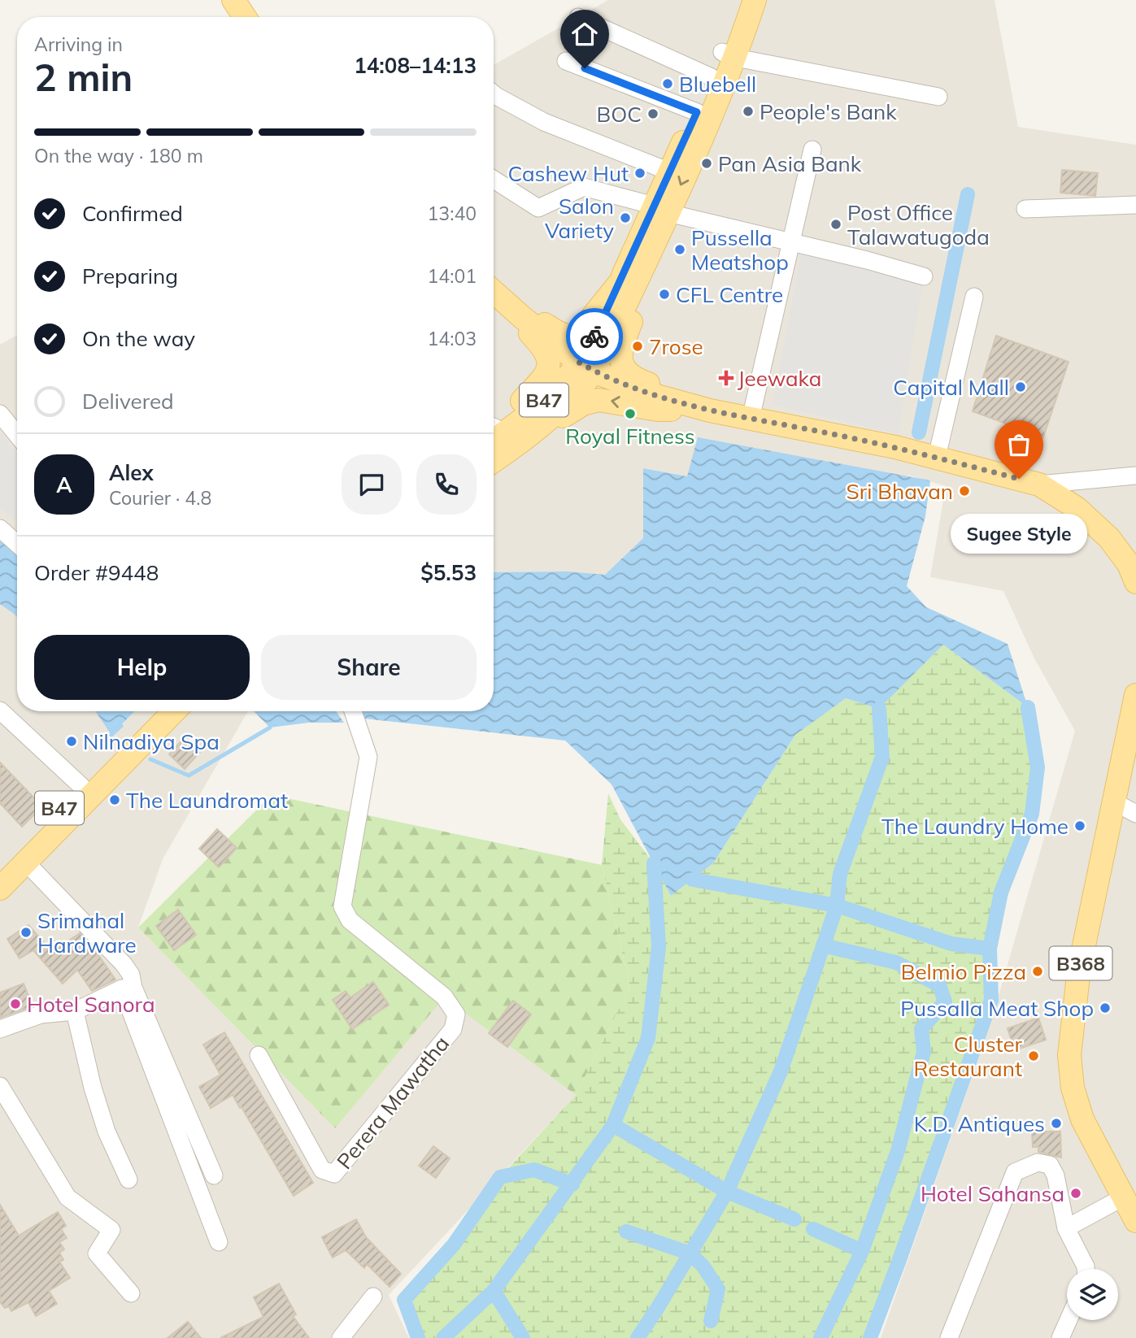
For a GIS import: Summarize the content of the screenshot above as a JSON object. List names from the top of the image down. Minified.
{"streets":{"main road":["B47","B368"],"street":["Perera Mawatha"]},"places":{"other":["Bluebell","People's Bank","BOC","Pan Asia Bank","Cashew Hut","Salon Variety","Post Office Talawatugoda","Pussella Meatshop","CFL Centre","7rose","Capital Mall","Royal Fitness","Sugee Style","Sri Bhavan","Nilnadiya Spa","The Laundromat","The Laundry Home","Srimahal Hardware","Belmio Pizza","Hotel Sanora","Pussalla Meat Shop","Cluster Restaurant","K.D. Antiques","Hotel Sahansa"],"health":["Jeewaka"]},"page":{"heading":["2 min","Arriving in","14:08–14:13"],"panel":["Alex","Courier · 4.8","Order #9448","$5.53"],"bar":"On the way · 180 m","list":[["Confirmed","13:40"],["Preparing","14:01"],["On the way","14:03"],"Delivered"],"round":"A","bubble":"Sugee Style","buttons":["Help","Share"]}}
